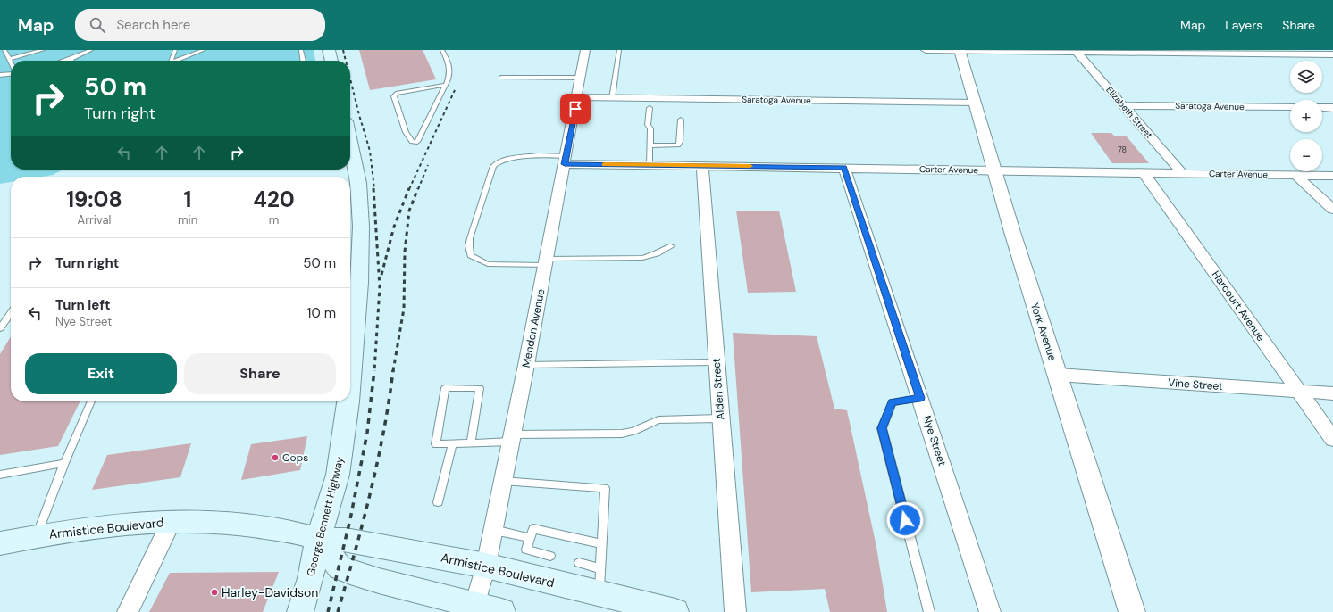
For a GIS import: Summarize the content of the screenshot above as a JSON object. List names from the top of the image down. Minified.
{"streets":{"main road":["George Bennett Highway","Armistice Boulevard"],"street":["Saratoga Avenue","Elizabeth Street","Carter Avenue","Harcourt Avenue","Mendon Avenue","York Avenue","Vine Street","Alden Street","Nye Street"]},"crossings":[["Saratoga Avenue","Elizabeth Street"],["Saratoga Avenue","Mendon Avenue"],["Saratoga Avenue","York Avenue"],["Elizabeth Street","Carter Avenue"],["Carter Avenue","Harcourt Avenue"],["Carter Avenue","Mendon Avenue"],["Carter Avenue","York Avenue"],["Carter Avenue","Alden Street"],["Carter Avenue","Nye Street"],["Harcourt Avenue","Vine Street"],["Mendon Avenue","Armistice Boulevard"],["York Avenue","Vine Street"],["George Bennett Highway","Armistice Boulevard"]],"places":["Cops","Harley-Davidson"],"house_numbers":["78"],"page":{"header":"Map","search":"Search here","nav":["Map","Layers","Share"],"map_buttons":["+","−"],"turn":["50 m","Turn right"],"eta":["19:08","Arrival","1","min","420","m"],"list":[{"name":"Turn right","value":"50 m"},{"name":"Turn left","note":"Nye Street","value":"10 m"}],"buttons":["Exit","Share"]}}
